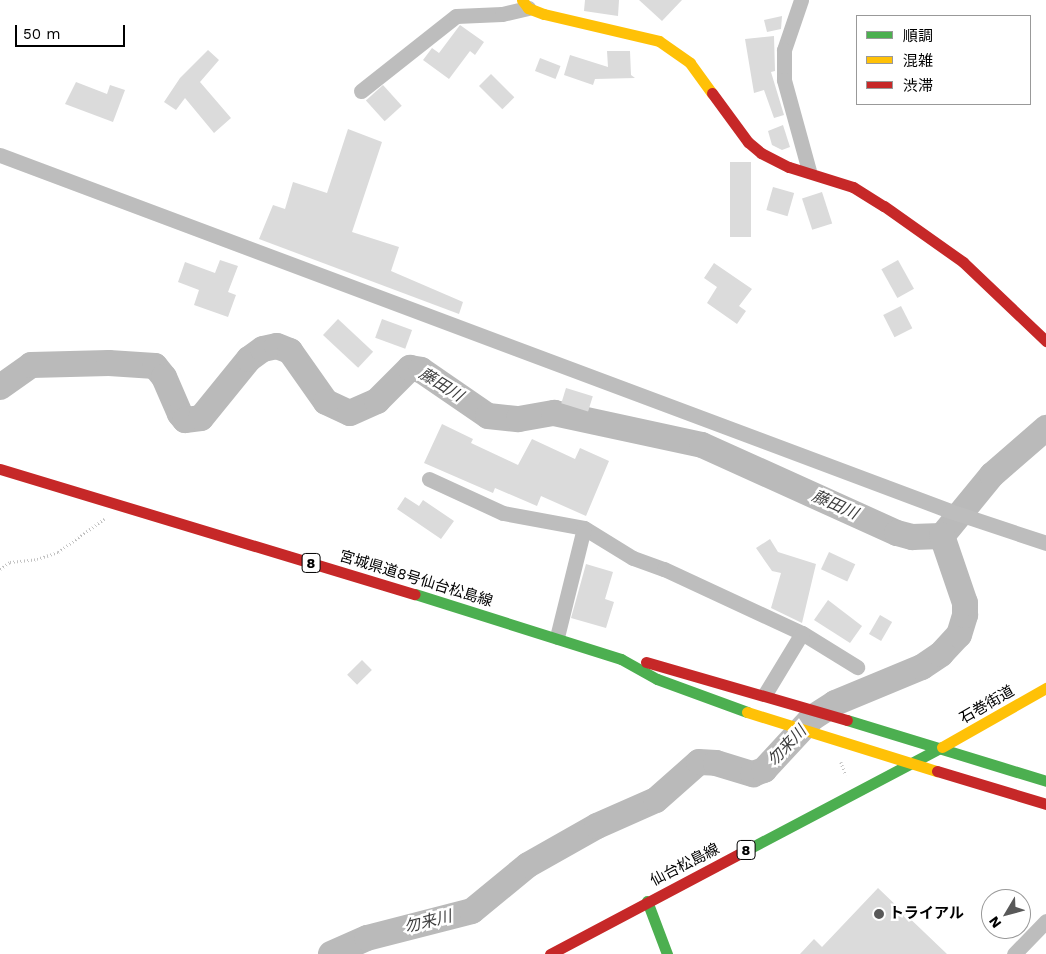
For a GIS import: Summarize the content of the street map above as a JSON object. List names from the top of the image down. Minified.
{"streets":{"main road":["8","宮城県道8号仙台松島線","石巻街道","仙台松島線"]},"crossings":[["8","宮城県道8号仙台松島線"],["8","石巻街道"],["8","仙台松島線"],["宮城県道8号仙台松島線","石巻街道"],["宮城県道8号仙台松島線","仙台松島線"],["石巻街道","仙台松島線"]],"water":["藤田川","勿来川"],"places":["トライアル"],"legend":["順調","混雑","渋滞"],"scale_bar":"50 m","north":"bottom left"}
